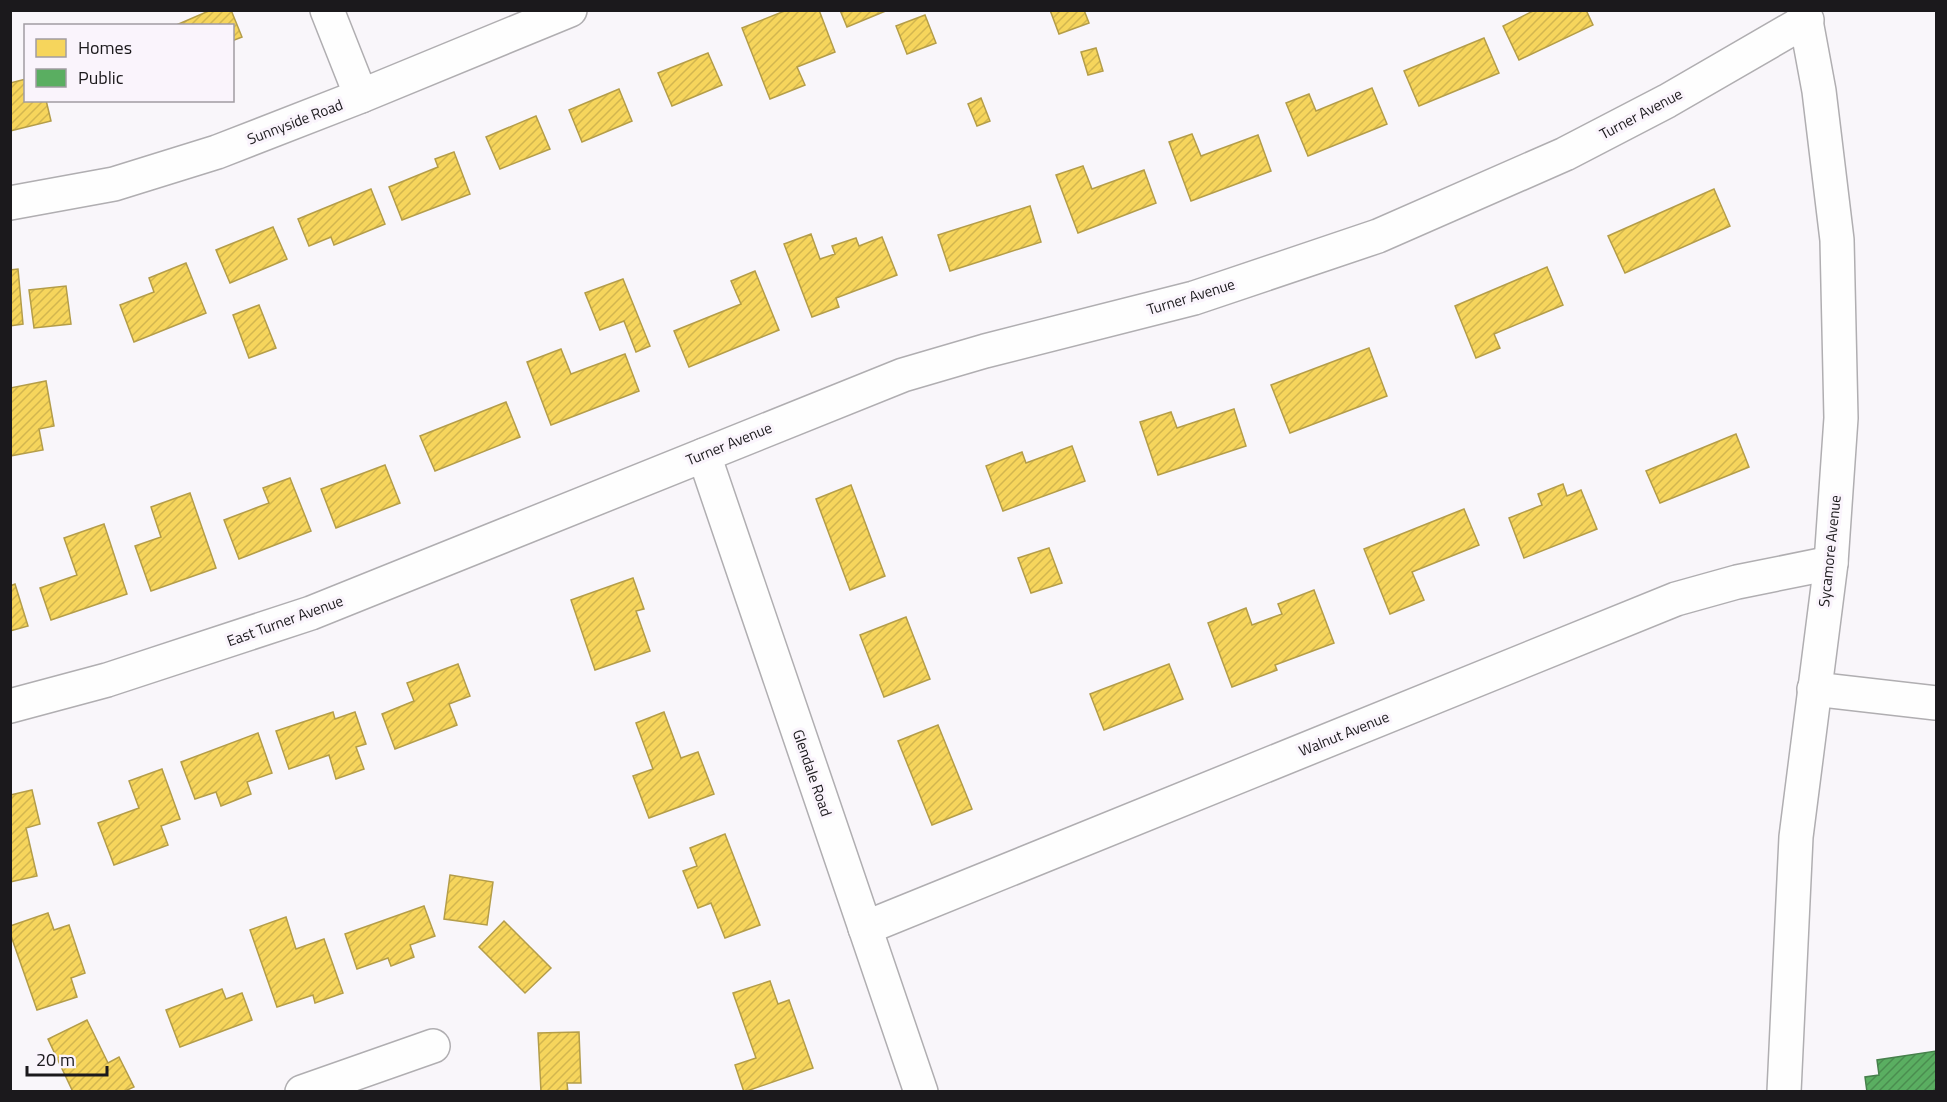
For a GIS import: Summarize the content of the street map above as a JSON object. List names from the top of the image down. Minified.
{"streets":{"street":["Turner Avenue","Sunnyside Road","Sycamore Avenue","East Turner Avenue","Walnut Avenue","Glendale Road"]},"crossings":[["Turner Avenue","Sycamore Avenue"],["Turner Avenue","East Turner Avenue"],["Turner Avenue","Glendale Road"],["Sycamore Avenue","Walnut Avenue"],["Walnut Avenue","Glendale Road"]],"legend":["Homes","Public"],"scale_bar":"20 m"}
